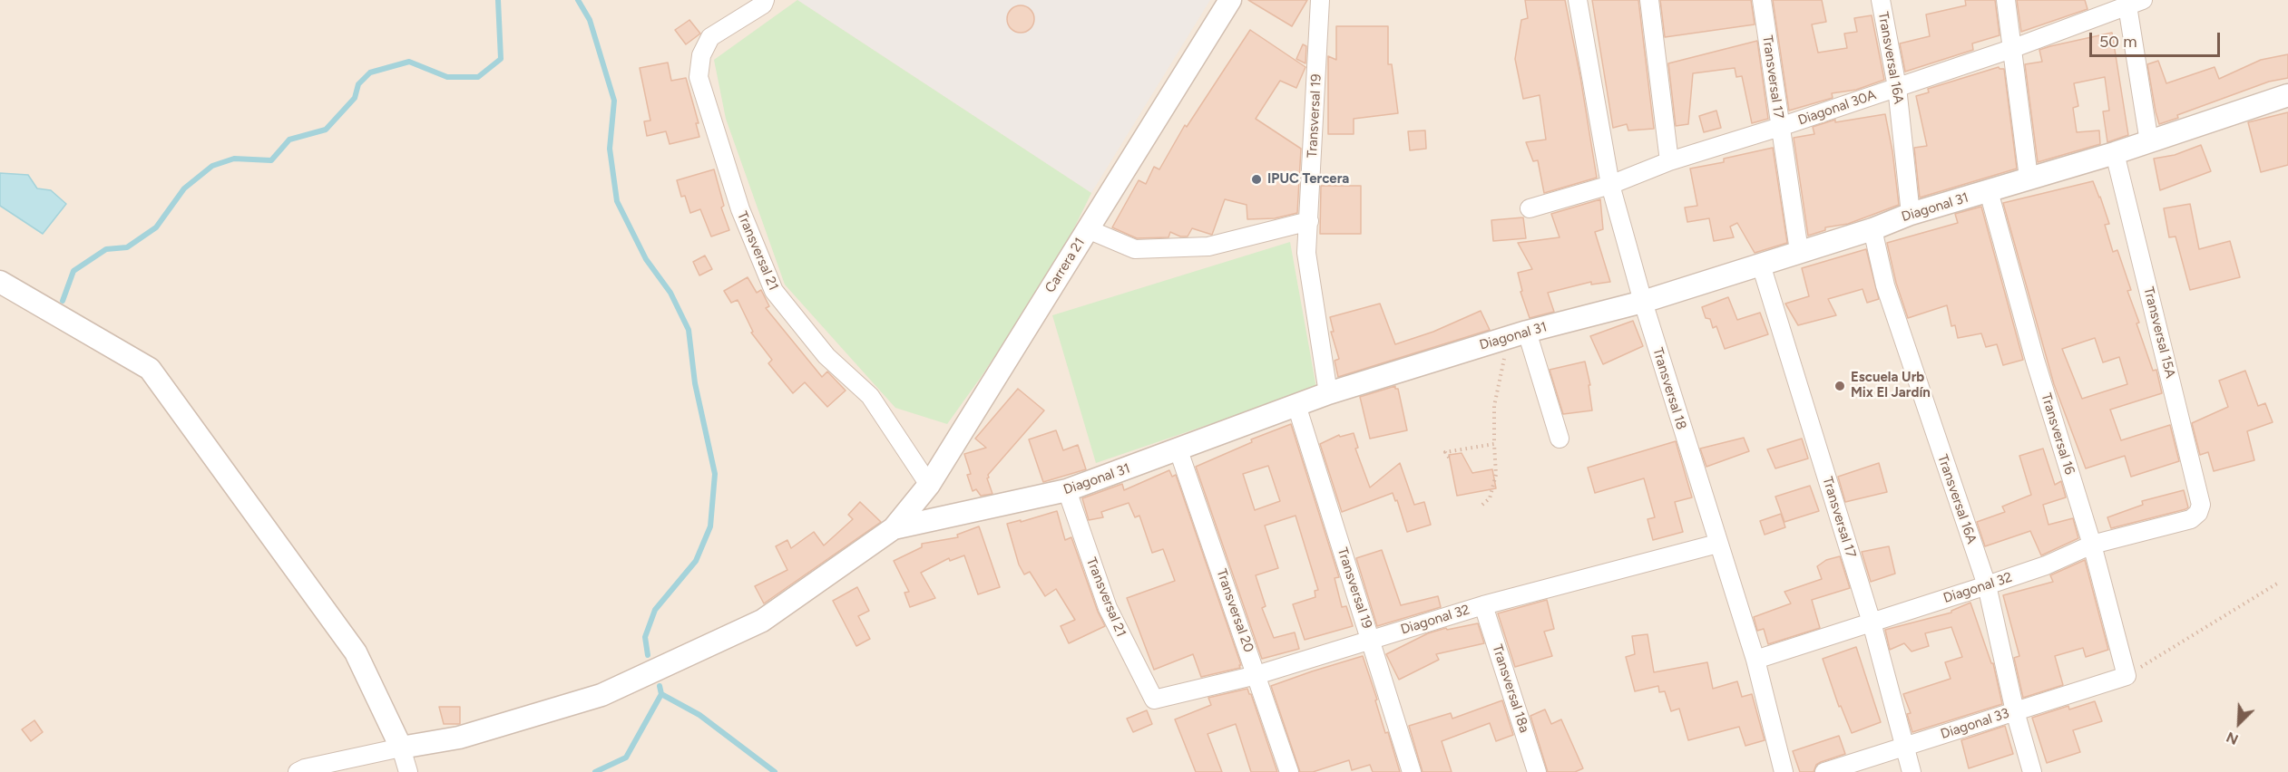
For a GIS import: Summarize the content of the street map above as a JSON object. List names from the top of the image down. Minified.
{"streets":{"street":["Transversal 16A","Transversal 17","Diagonal 30A","Transversal 19","Diagonal 31","Transversal 21","Carrera 21","Transversal 15A","Transversal 18","Transversal 16","Diagonal 32","Transversal 20","Transversal 18a","Diagonal 33"]},"crossings":[["Transversal 16A","Diagonal 30A"],["Transversal 16A","Diagonal 31"],["Transversal 16A","Diagonal 32"],["Transversal 16A","Diagonal 33"],["Transversal 17","Diagonal 30A"],["Transversal 17","Diagonal 31"],["Transversal 17","Diagonal 32"],["Transversal 17","Diagonal 33"],["Diagonal 30A","Transversal 18"],["Transversal 19","Diagonal 31"],["Transversal 19","Diagonal 32"],["Diagonal 31","Transversal 21"],["Diagonal 31","Carrera 21"],["Diagonal 31","Transversal 15A"],["Diagonal 31","Transversal 18"],["Diagonal 31","Transversal 16"],["Diagonal 31","Transversal 20"],["Transversal 21","Carrera 21"],["Transversal 21","Diagonal 32"],["Transversal 15A","Diagonal 32"],["Transversal 18","Diagonal 32"],["Transversal 16","Diagonal 32"],["Transversal 16","Diagonal 33"],["Diagonal 32","Transversal 20"],["Diagonal 32","Transversal 18a"]],"places":["IPUC Tercera","Escuela Urb Mix El Jardín"],"scale_bar":"50 m","north":"bottom left"}
